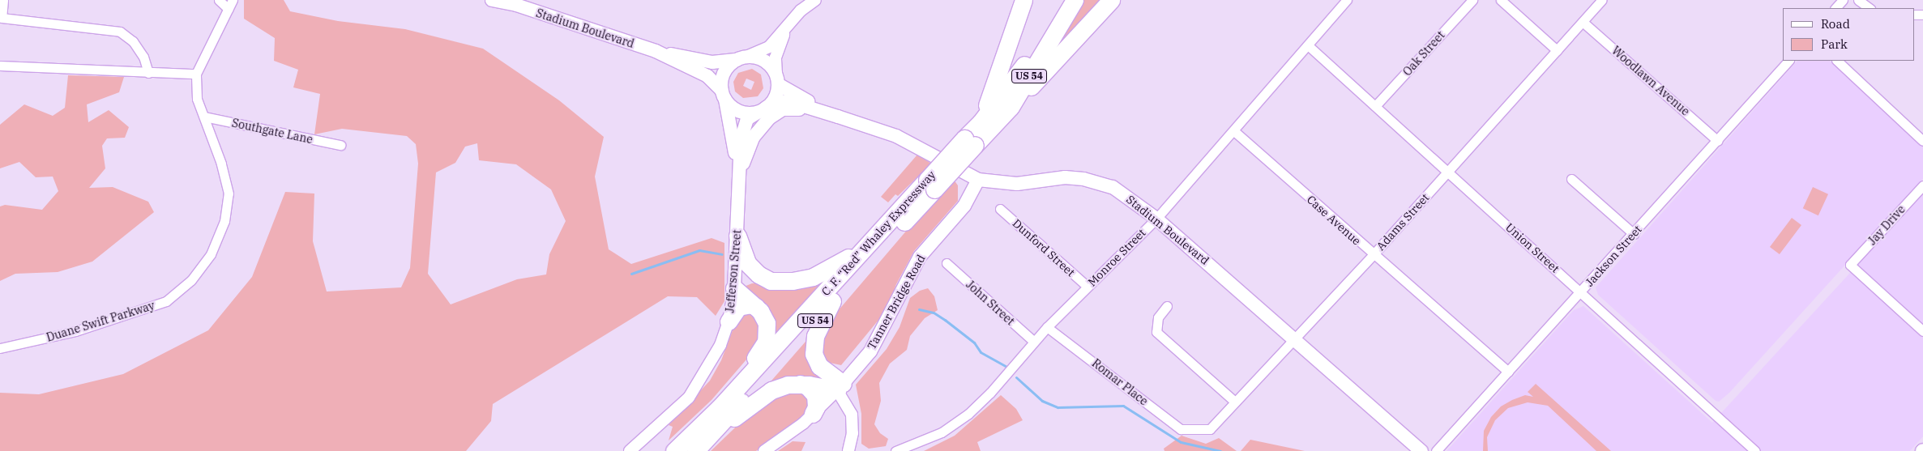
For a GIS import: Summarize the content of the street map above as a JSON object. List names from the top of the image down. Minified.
{"streets":{"highway":["US 54","C. F. “Red” Whaley Expressway"],"main road":["Stadium Boulevard","Jefferson Street","Tanner Bridge Road"],"street":["Oak Street","Woodlawn Avenue","Southgate Lane","Case Avenue","Adams Street","Jay Drive","Dunford Street","Union Street","Jackson Street","Monroe Street","John Street","Duane Swift Parkway","Romar Place"]},"crossings":[["Stadium Boulevard","Adams Street"],["Stadium Boulevard","Monroe Street"],["Stadium Boulevard","Tanner Bridge Road"],["Oak Street","Union Street"],["Woodlawn Avenue","Adams Street"],["Woodlawn Avenue","Jackson Street"],["Southgate Lane","Duane Swift Parkway"],["Case Avenue","Adams Street"],["Case Avenue","Jackson Street"],["Case Avenue","Monroe Street"],["Adams Street","Union Street"],["Adams Street","Romar Place"],["Dunford Street","Monroe Street"],["Union Street","Jackson Street"],["Union Street","Monroe Street"],["Monroe Street","John Street"],["Monroe Street","Romar Place"]],"legend":["Road","Park"]}
